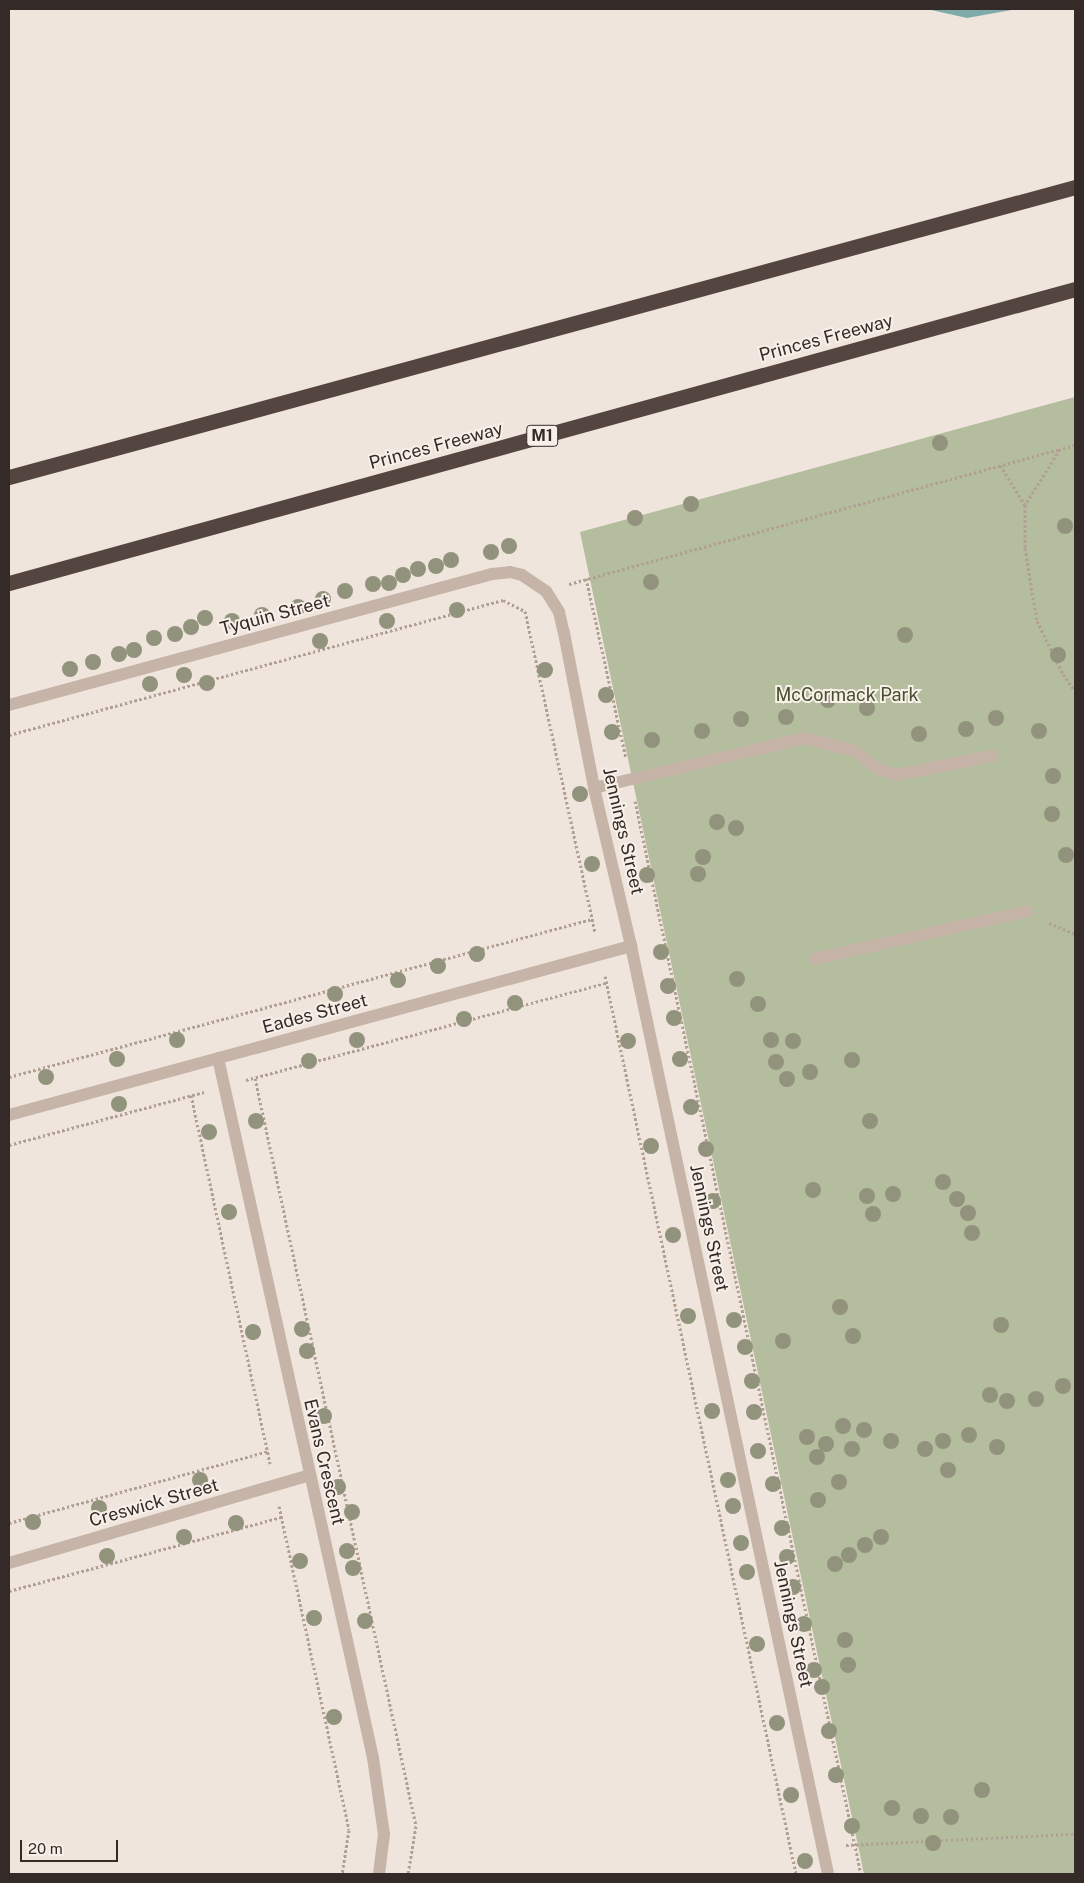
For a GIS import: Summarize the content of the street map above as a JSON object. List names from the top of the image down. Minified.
{"streets":{"highway":["Princes Freeway","M1"],"street":["Tyquin Street","Jennings Street","Eades Street","Evans Crescent","Creswick Street"]},"crossings":[["Tyquin Street","Jennings Street"],["Jennings Street","Eades Street"],["Eades Street","Evans Crescent"],["Evans Crescent","Creswick Street"]],"parks":["McCormack Park"],"scale_bar":"20 m"}
